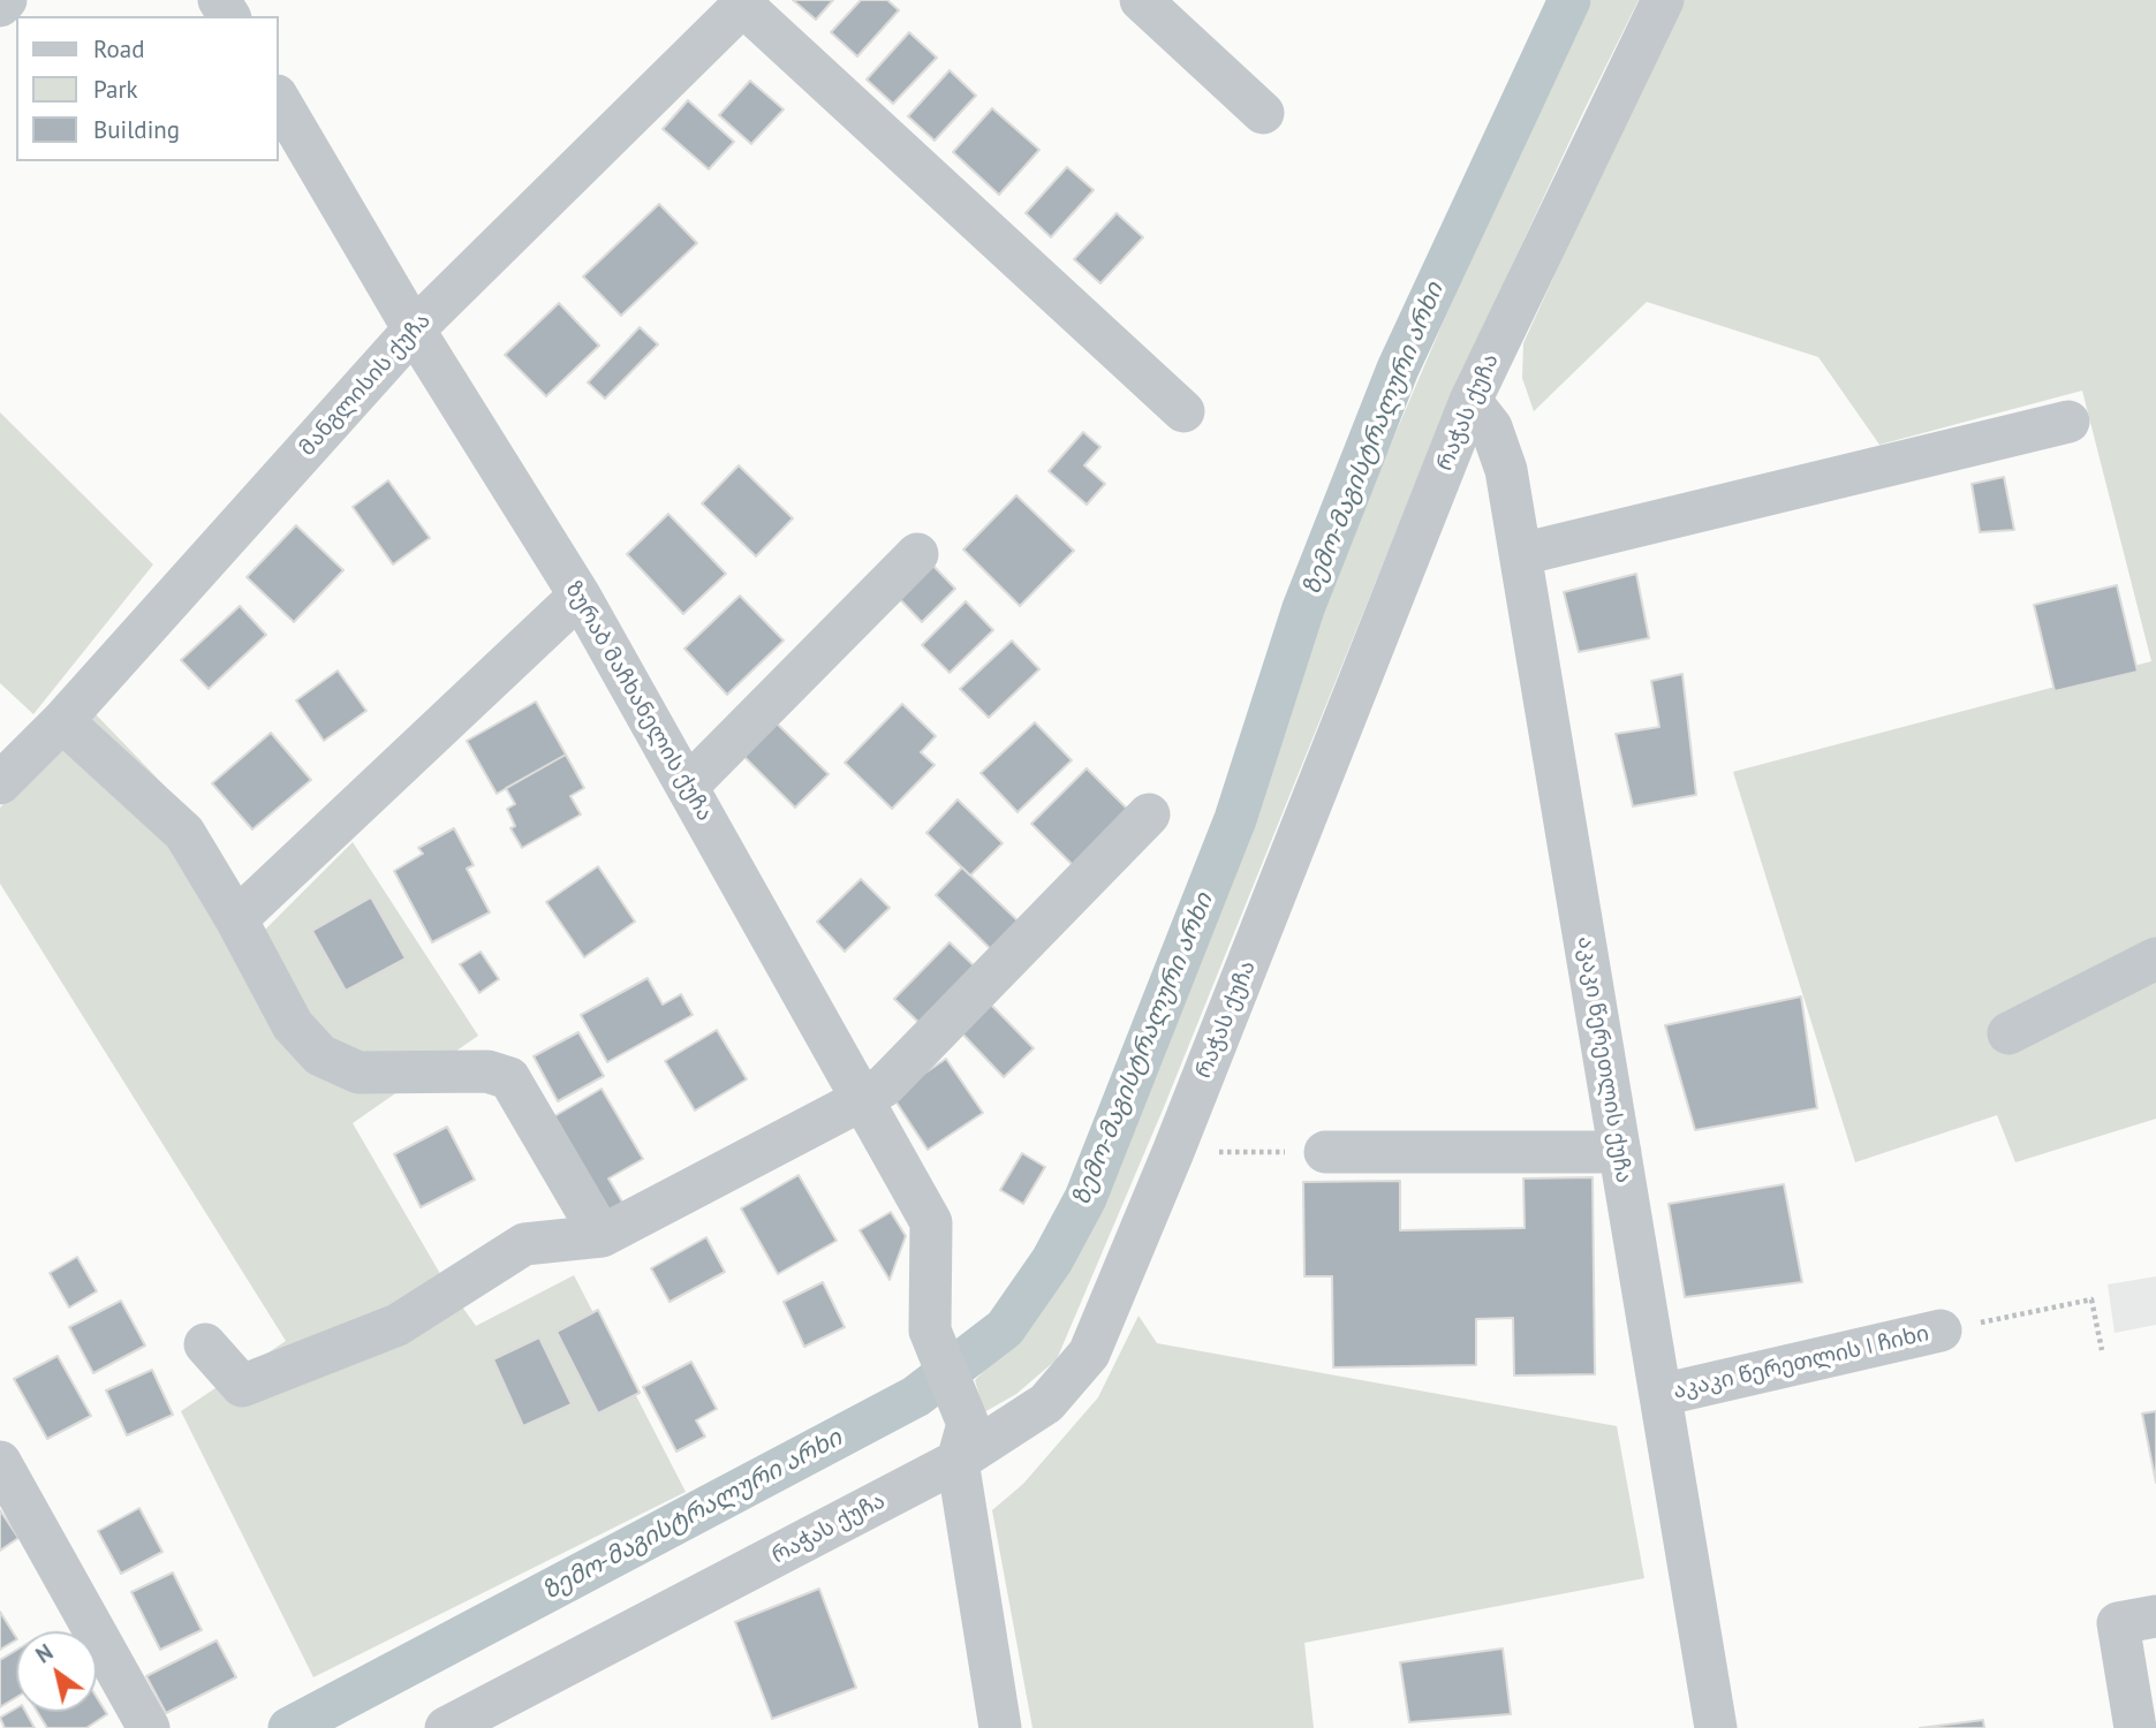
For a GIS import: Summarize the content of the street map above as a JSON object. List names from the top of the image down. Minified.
{"streets":{"street":["მანგლისის ქუჩა","რაჭას ქუჩა","ზურაბ მაჩხანელის ქუჩა","აკაკი წერეთლის ქუჩა","აკაკი წერეთლის I ჩიხი"]},"crossings":[["მანგლისის ქუჩა","ზურაბ მაჩხანელის ქუჩა"],["რაჭას ქუჩა","ზურაბ მაჩხანელის ქუჩა"],["რაჭას ქუჩა","აკაკი წერეთლის ქუჩა"],["აკაკი წერეთლის ქუჩა","აკაკი წერეთლის I ჩიხი"]],"water":["ზემო-მაგისტრალური არხი"],"legend":["Road","Park","Building"],"north":"top left"}
